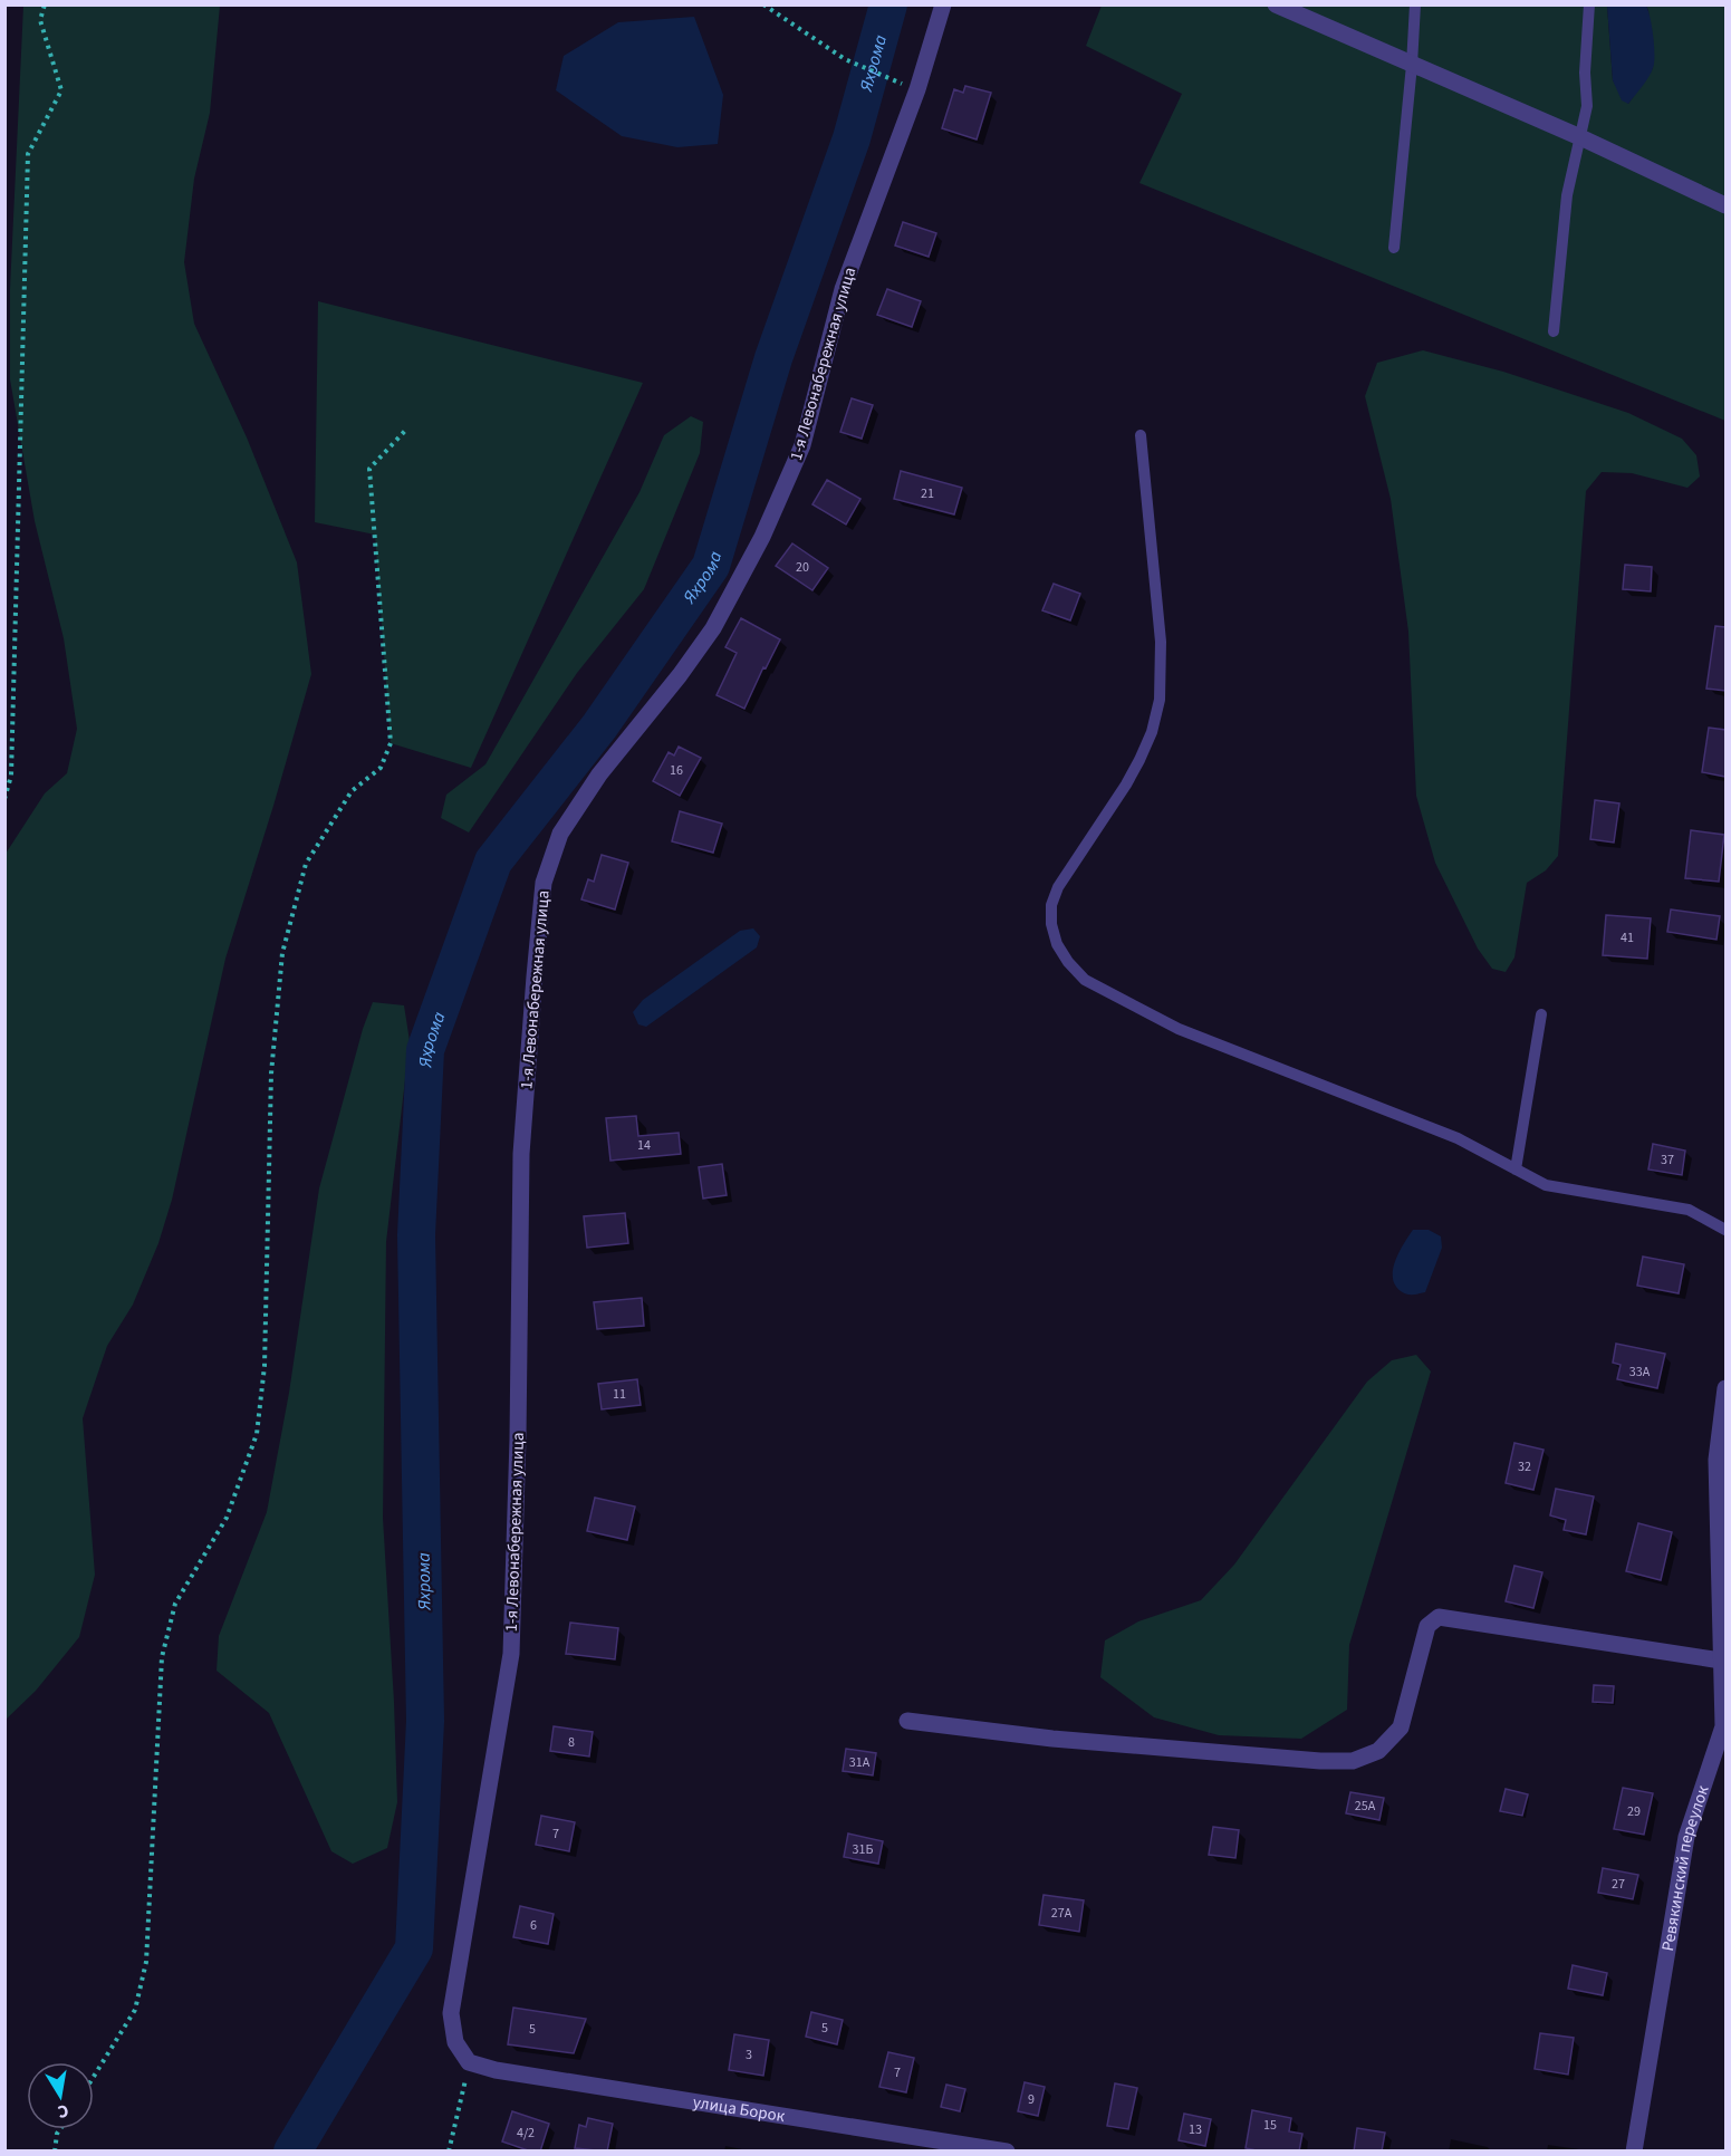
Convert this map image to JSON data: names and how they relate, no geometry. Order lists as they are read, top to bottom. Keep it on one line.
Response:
{"streets":{"street":["1-я Левонабережная улица","Ревякинский переулок","улица Борок"]},"crossings":[["1-я Левонабережная улица","улица Борок"]],"water":["Яхрома"],"house_numbers":["21","20","16","41","14","37","33А","11","32","8","31А","25А","29","7","31Б","27","27А","6","5","5","3","7","9","15","13","4/2"],"north":"bottom"}
